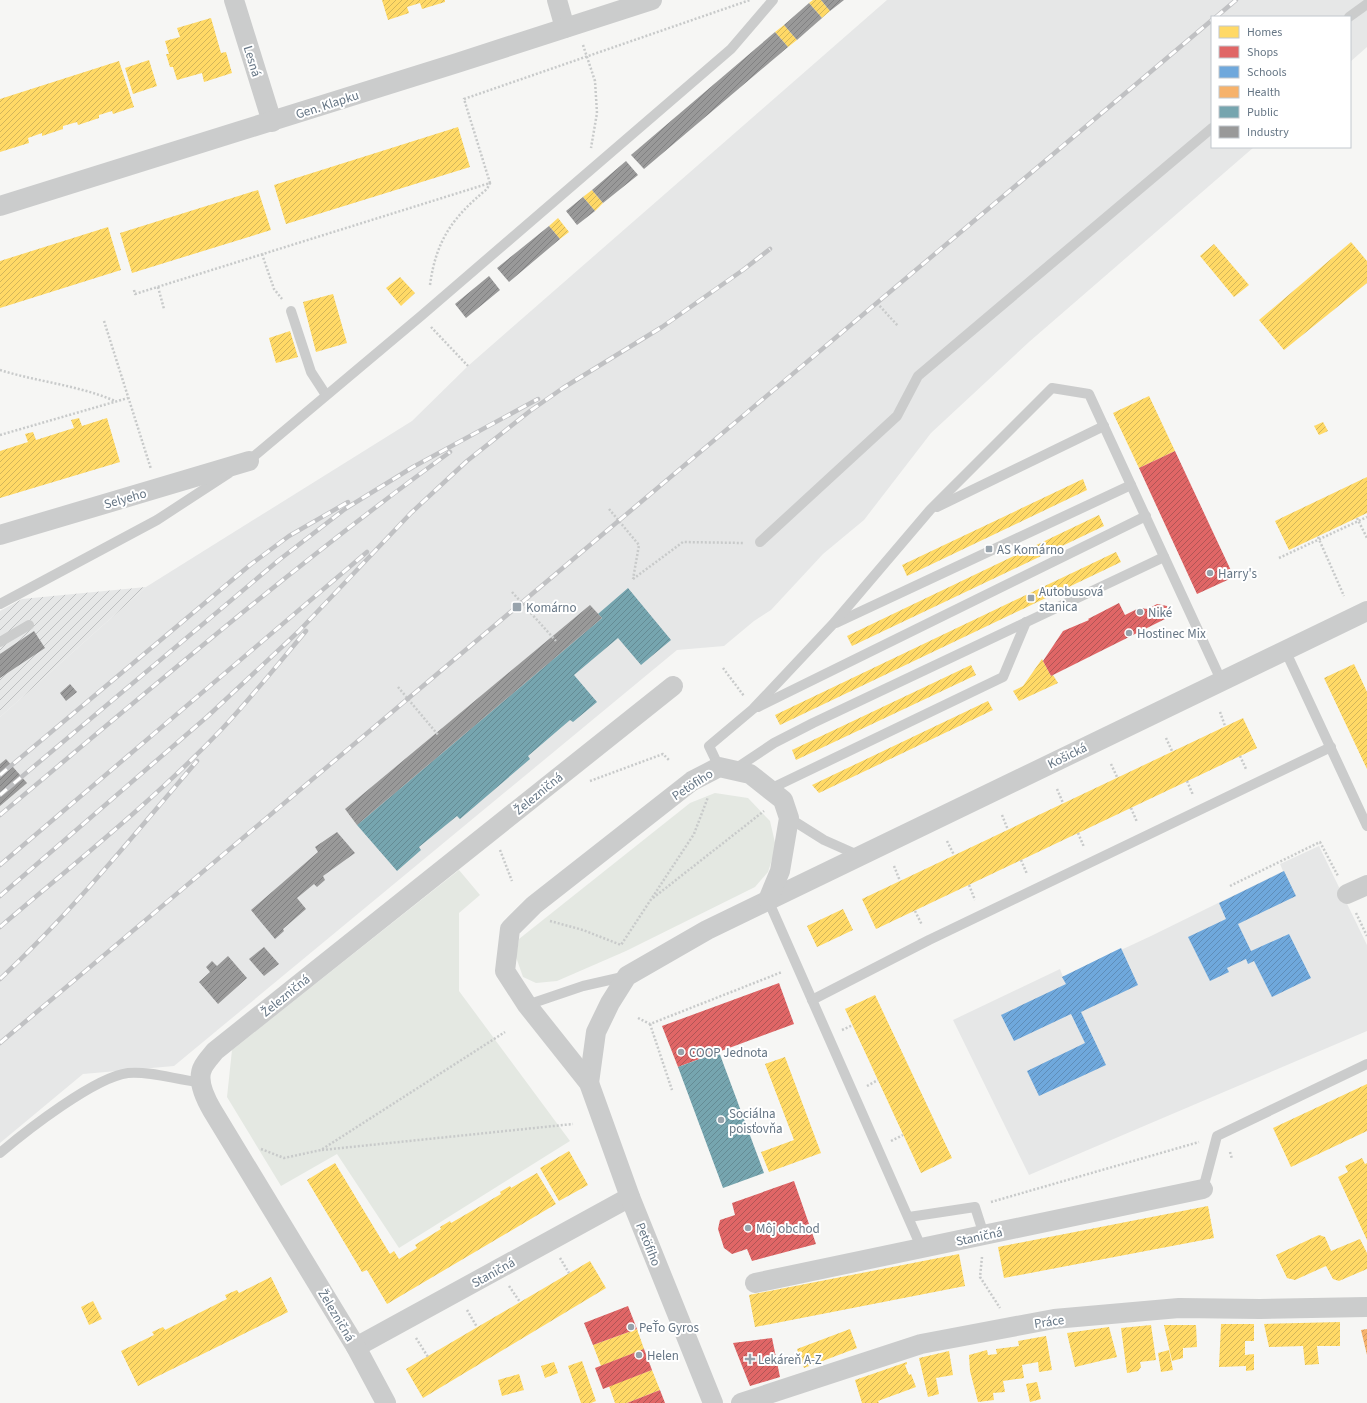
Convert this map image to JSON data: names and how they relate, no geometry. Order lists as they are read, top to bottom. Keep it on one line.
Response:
{"streets":{"street":["Lesná","Gen. Klapku","Selyeho","Košická","Petöfiho","Železničná","Staničná","Práce"]},"crossings":[["Lesná","Gen. Klapku"],["Košická","Petöfiho"],["Petöfiho","Staničná"],["Železničná","Staničná"]],"places":{"transit":["AS Komárno","Autobusová stanica","Komárno"],"other":["Harry's","Niké","Hostinec Mix","COOP Jednota","Sociálna poisťovňa","Môj obchod","PeŤo Gyros","Helen"],"health":["Lekáreň A-Z"]},"legend":["Homes","Shops","Schools","Health","Public","Industry"]}
